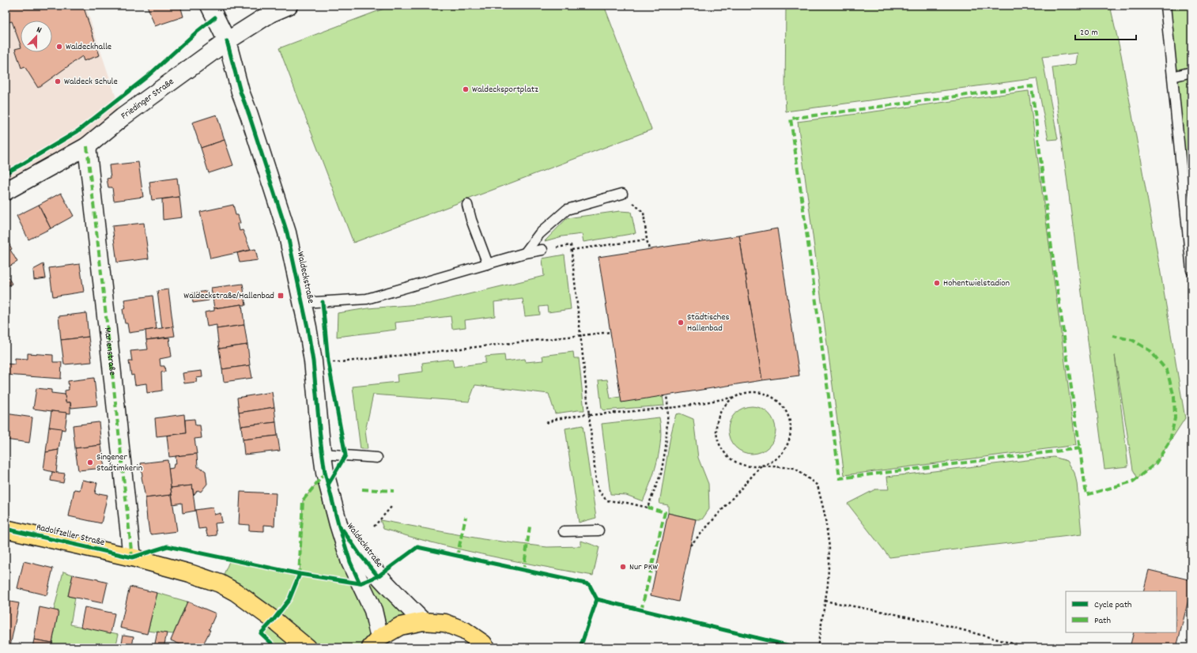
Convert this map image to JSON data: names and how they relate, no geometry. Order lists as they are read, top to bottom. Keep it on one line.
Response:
{"streets":{"main road":["Radolfzeller Straße"],"street":["Friedinger Straße","Waldeckstraße","Marienstraße"]},"crossings":[["Friedinger Straße","Waldeckstraße"],["Friedinger Straße","Marienstraße"],["Marienstraße","Radolfzeller Straße"]],"places":{"other":["Waldeckhalle","Waldeck Schule","Waldecksportplatz","Hohentwielstadion","Städtisches Hallenbad","Singener Stadtimkerin","Nur PKW"],"transit":["Waldeckstraße/Hallenbad"]},"legend":["Cycle path","Path"],"scale_bar":"20 m","north":"top"}
